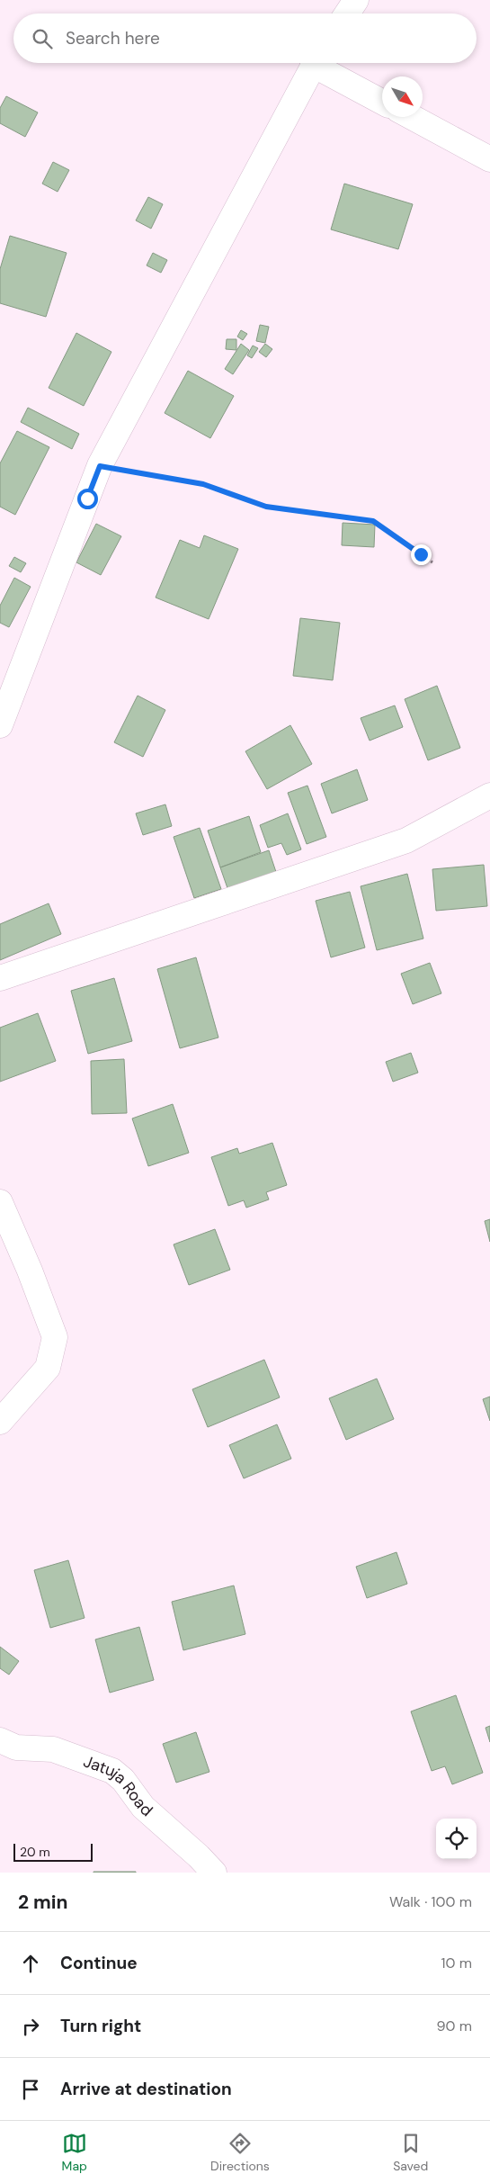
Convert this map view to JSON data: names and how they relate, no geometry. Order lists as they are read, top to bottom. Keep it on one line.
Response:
{"streets":{"street":["Jatuja Road"]},"scale_bar":"20 m","north":"bottom right","page":{"search":"Search here","scale":"20 m","heading":["2 min","Walk · 100 m"],"list":[["Continue","10 m"],["Turn right","90 m"],"Arrive at destination"],"nav":["Map","Directions","Saved"]}}
